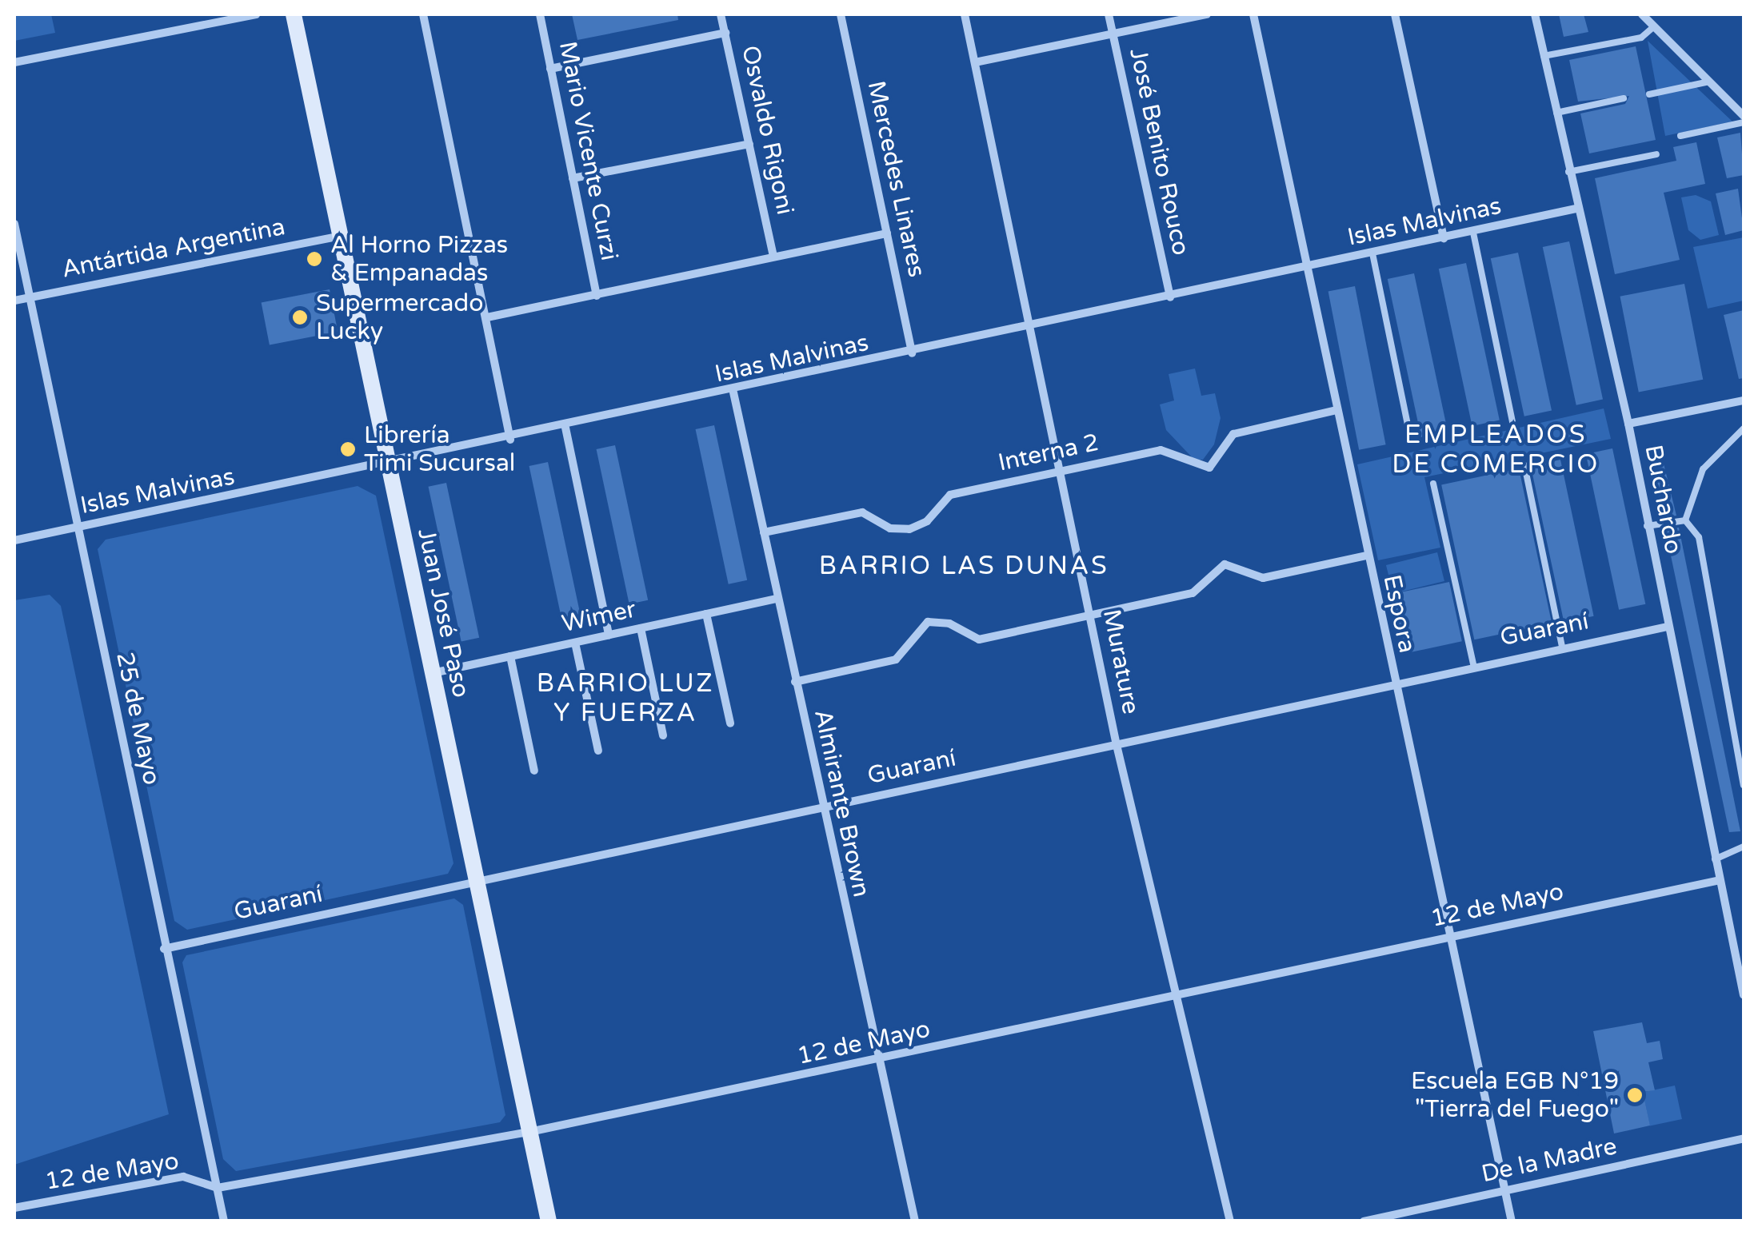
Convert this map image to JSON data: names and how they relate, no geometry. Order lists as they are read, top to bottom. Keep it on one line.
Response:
{"streets":{"main road":["Juan José Paso"],"street":["Osvaldo Rigoni","Mario Vicente Curzi","José Benito Rouco","Mercedes Linares","Islas Malvinas","Antártida Argentina","Interna 2","Buchardo","Espora","Wimer","Guaraní","Murature","25 de Mayo","Almirante Brown","12 de Mayo","De la Madre"]},"crossings":[["José Benito Rouco","Islas Malvinas"],["Mercedes Linares","Islas Malvinas"],["Islas Malvinas","Buchardo"],["Islas Malvinas","Juan José Paso"],["Islas Malvinas","Espora"],["Islas Malvinas","Murature"],["Islas Malvinas","25 de Mayo"],["Islas Malvinas","Almirante Brown"],["Antártida Argentina","Juan José Paso"],["Antártida Argentina","25 de Mayo"],["Interna 2","Espora"],["Interna 2","Murature"],["Interna 2","Almirante Brown"],["Buchardo","Guaraní"],["Buchardo","12 de Mayo"],["Juan José Paso","Wimer"],["Juan José Paso","Guaraní"],["Juan José Paso","12 de Mayo"],["Espora","Guaraní"],["Espora","12 de Mayo"],["Espora","De la Madre"],["Wimer","Almirante Brown"],["Guaraní","Murature"],["Guaraní","25 de Mayo"],["Guaraní","Almirante Brown"],["Murature","12 de Mayo"],["25 de Mayo","12 de Mayo"],["Almirante Brown","12 de Mayo"]],"districts":["EMPLEADOS DE COMERCIO","BARRIO LAS DUNAS","BARRIO LUZ Y FUERZA"],"places":["Al Horno Pizzas & Empanadas","Supermercado Lucky","Librería Timi Sucursal","Escuela EGB N°19 \"Tierra del Fuego\""]}
